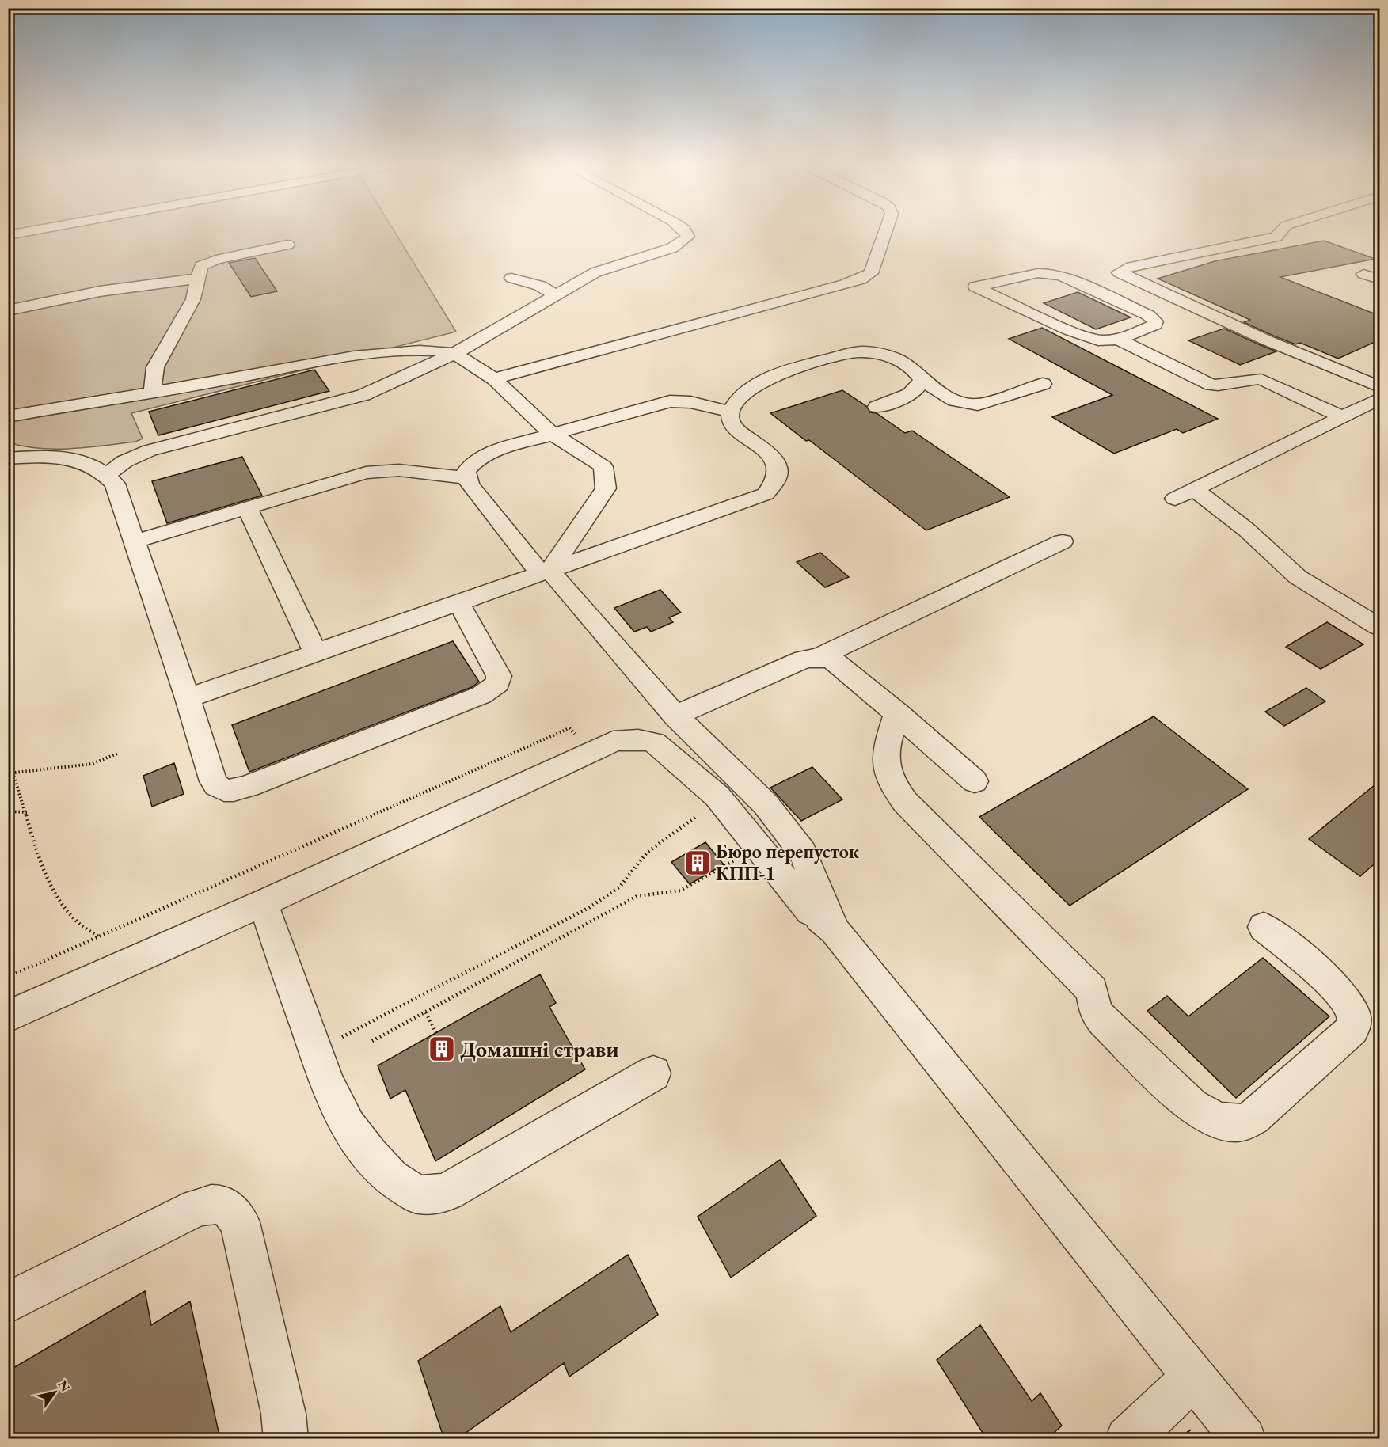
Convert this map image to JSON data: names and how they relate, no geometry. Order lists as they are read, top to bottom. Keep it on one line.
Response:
{"places":{"building":["Бюро перепусток КПП-1","Домашні страви"]},"north":"top right"}
